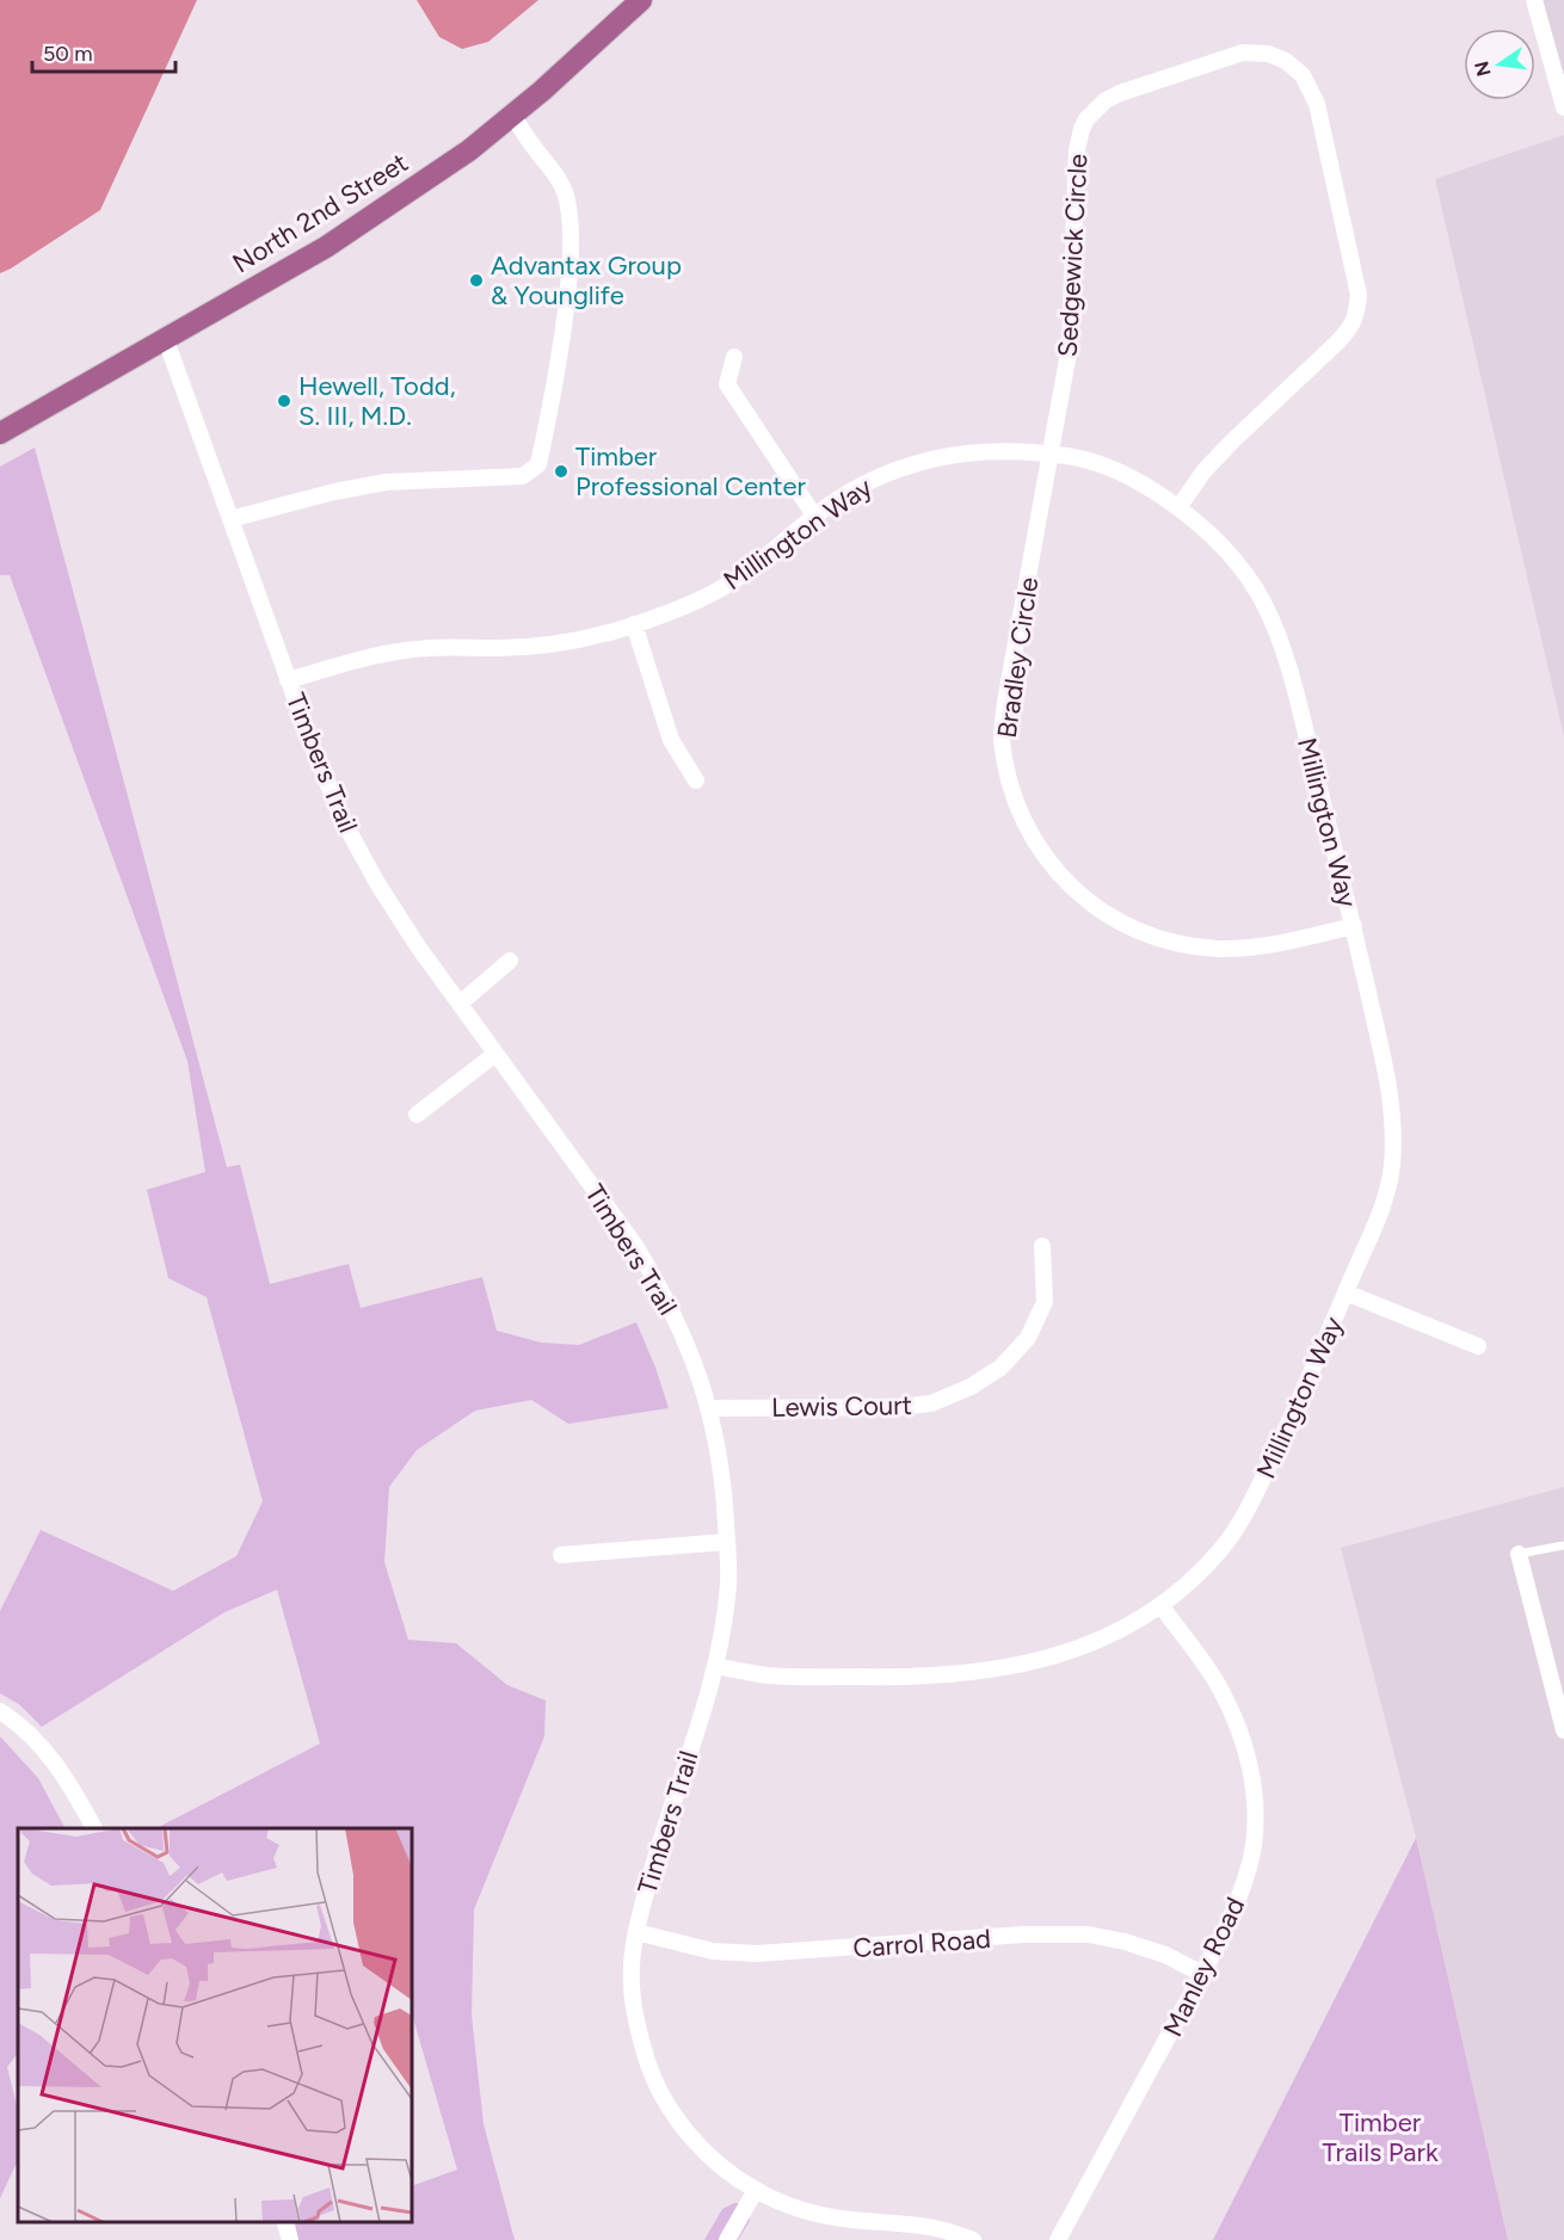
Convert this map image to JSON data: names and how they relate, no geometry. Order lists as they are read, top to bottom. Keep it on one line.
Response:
{"streets":{"main road":["North 2nd Street"],"street":["Sedgewick Circle","Millington Way","Bradley Circle","Timbers Trail","Lewis Court","Carrol Road","Manley Road"]},"crossings":[["North 2nd Street","Timbers Trail"],["Sedgewick Circle","Millington Way"],["Sedgewick Circle","Bradley Circle"],["Millington Way","Bradley Circle"],["Millington Way","Timbers Trail"],["Millington Way","Manley Road"],["Timbers Trail","Lewis Court"],["Timbers Trail","Carrol Road"],["Carrol Road","Manley Road"]],"parks":["Timber Trails Park"],"places":["Advantax Group & Younglife","Hewell, Todd, S. III, M.D.","Timber Professional Center"],"scale_bar":"50 m","north":"left"}
